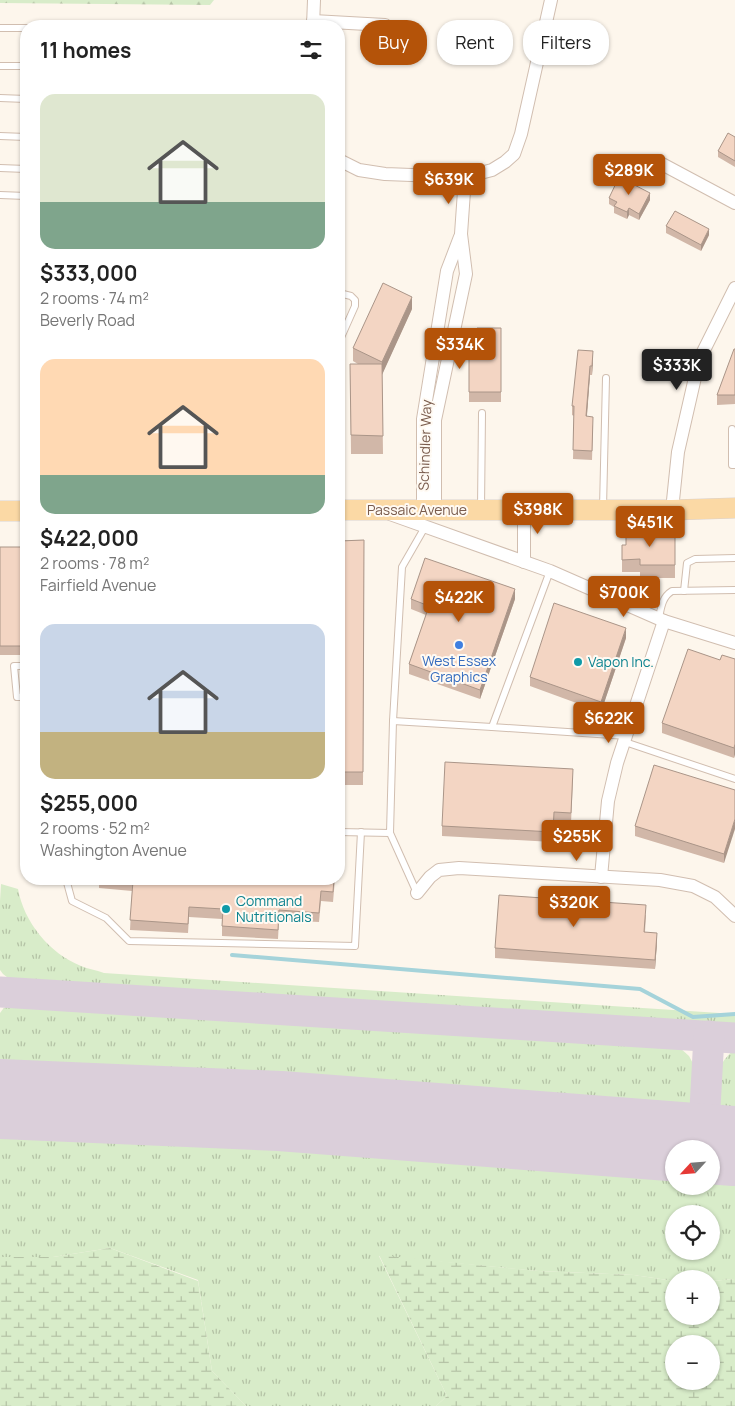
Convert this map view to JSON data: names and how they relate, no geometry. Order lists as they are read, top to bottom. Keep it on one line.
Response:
{"streets":{"main road":["Passaic Avenue"],"street":["Schindler Way"]},"crossings":[["Schindler Way","Passaic Avenue"]],"places":["West Essex Graphics","Vapon Inc.","Command Nutritionals"],"north":"bottom left","page":{"chip":["Buy","Rent","Filters"],"heading":"11 homes","list":[{"name":"$333,000","note":"2 rooms · 74 m² · Beverly Road"},{"name":"$422,000","note":"2 rooms · 78 m² · Fairfield Avenue"},{"name":"$255,000","note":"2 rooms · 52 m² · Washington Avenue"}],"price":["$289K","$639K","$334K","$333K","$398K","$451K","$700K","$422K","$622K","$255K","$320K"],"map_buttons":["+","−"]}}
